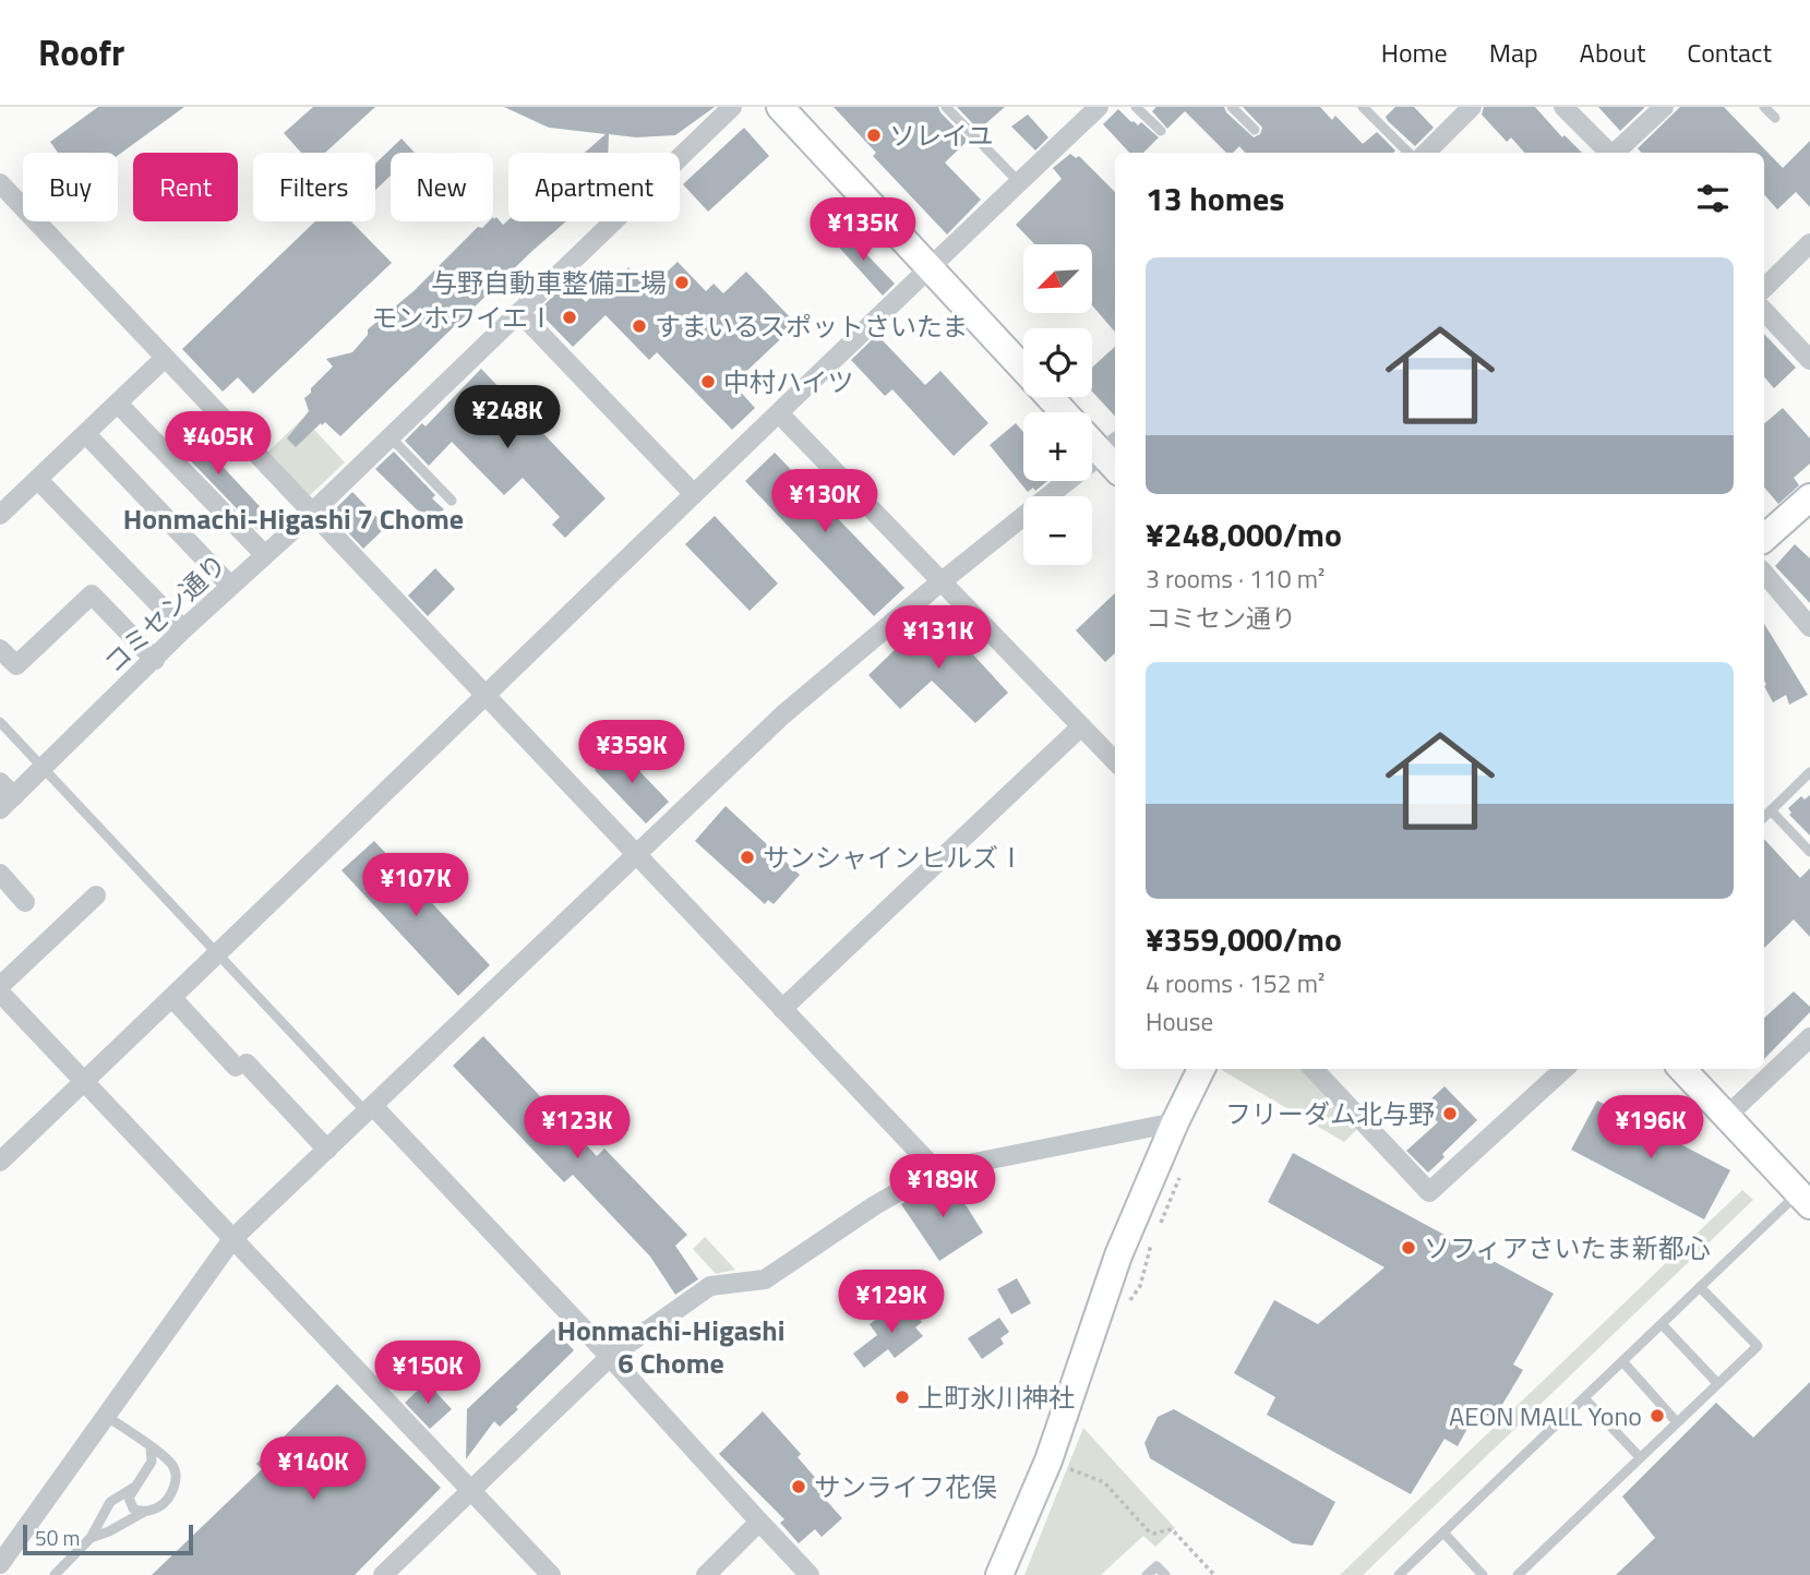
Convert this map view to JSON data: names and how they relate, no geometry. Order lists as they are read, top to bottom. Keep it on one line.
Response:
{"streets":{"street":["コミセン通り"]},"districts":["Honmachi-Higashi 7 Chome","Honmachi-Higashi 6 Chome"],"places":["ソレイユ","与野自動車整備工場","モンホワイエⅠ","すまいるスポットさいたま","中村ハイツ","サンシャインヒルズⅠ","フリーダム北与野","ソフィアさいたま新都心","上町氷川神社","AEON MALL Yono","サンライフ花俣"],"scale_bar":"50 m","north":"bottom left","page":{"header":"Roofr","nav":["Home","Map","About","Contact"],"chip":["Buy","Rent","Filters","New","Apartment"],"heading":"13 homes","price":["¥135K","¥248K","¥405K","¥130K","¥131K","¥359K","¥107K","¥123K","¥196K","¥189K","¥129K","¥150K","¥140K"],"map_buttons":["+","−"],"list":[{"name":"¥248,000/mo","note":"3 rooms · 110 m² · コミセン通り"},{"name":"¥359,000/mo","note":"4 rooms · 152 m² · House"}],"scale":"50 m"}}
